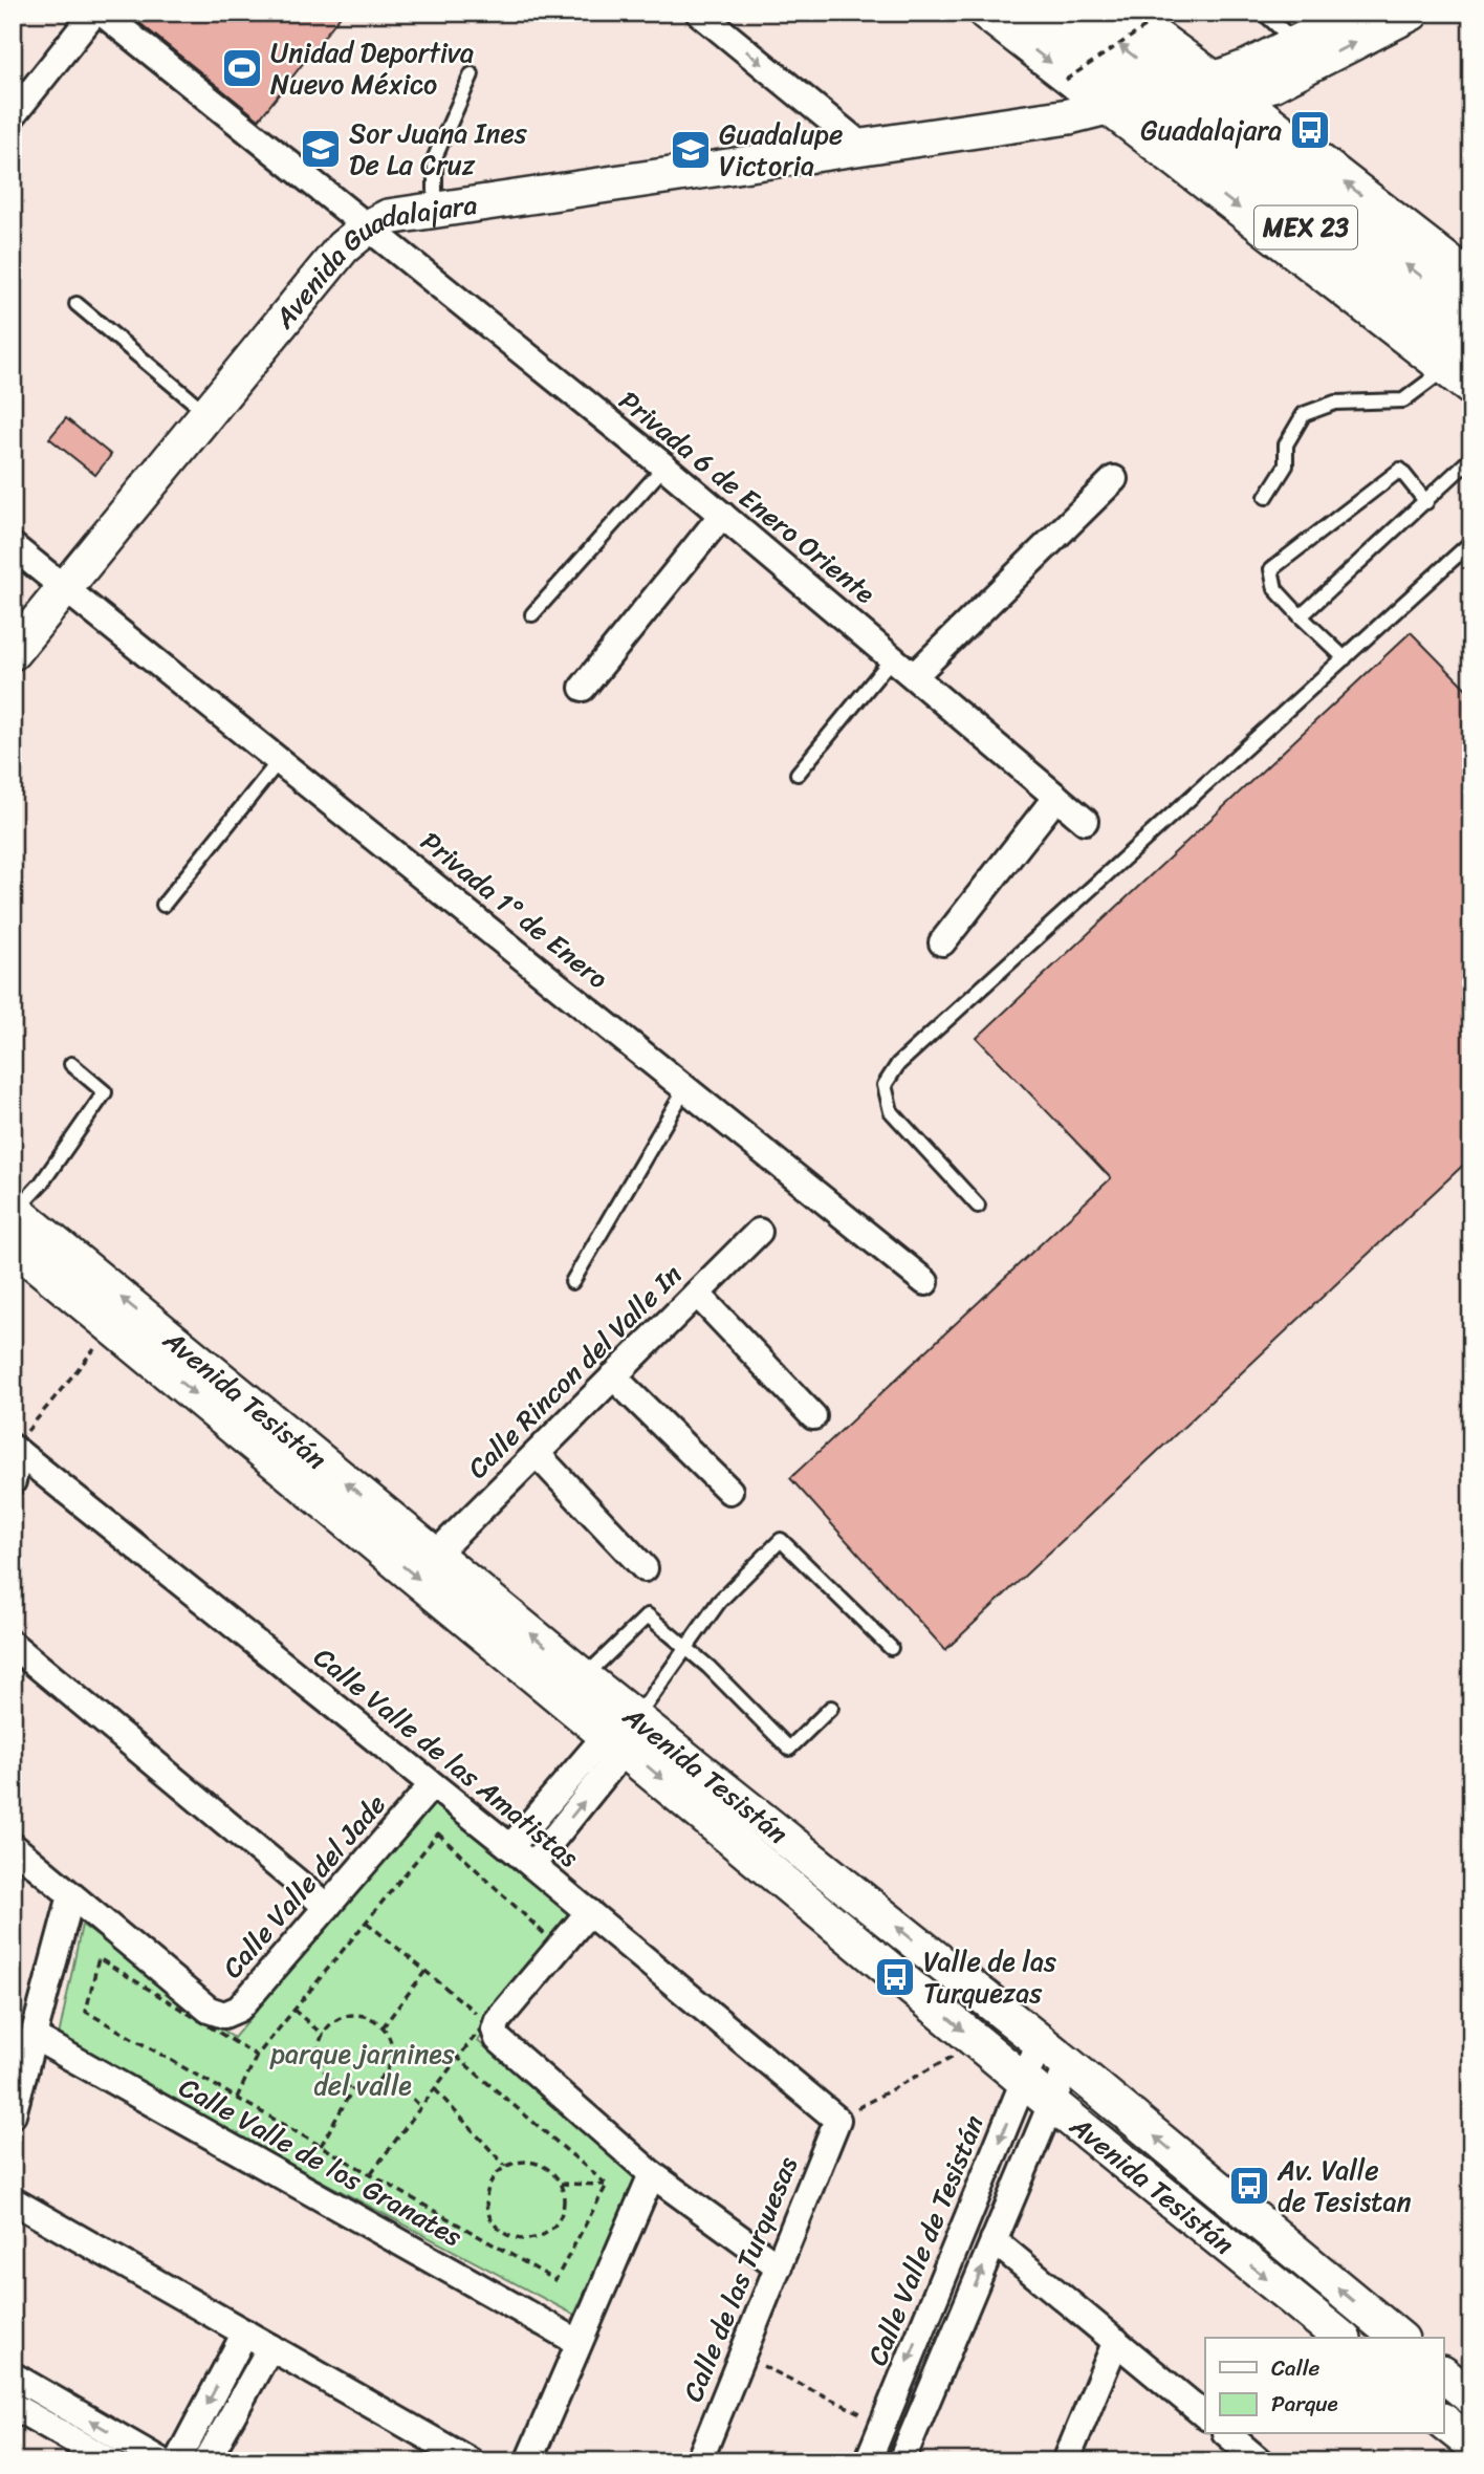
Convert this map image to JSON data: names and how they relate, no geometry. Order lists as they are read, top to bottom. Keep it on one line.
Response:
{"streets":{"main road":["MEX 23"],"street":["Avenida Guadalajara","Privada 6 de Enero Oriente","Privada 1° de Enero","Calle Rincon del Valle In","Avenida Tesistán","Calle Valle de las Amatistas","Calle Valle del Jade","Calle Valle de los Granates","Calle Valle de Tesistán","Calle de las Turquesas"]},"crossings":[["MEX 23","Avenida Guadalajara"],["Avenida Guadalajara","Privada 6 de Enero Oriente"],["Avenida Guadalajara","Privada 1° de Enero"],["Calle Rincon del Valle In","Avenida Tesistán"],["Avenida Tesistán","Calle Valle de Tesistán"],["Calle Valle de las Amatistas","Calle Valle del Jade"],["Calle Valle de las Amatistas","Calle de las Turquesas"]],"parks":["parque jarnines del valle"],"places":{"sports":["Unidad Deportiva Nuevo México"],"bus stop":["Guadalajara","Valle de las Turquezas","Av. Valle de Tesistan"],"school or university":["Sor Juana Ines De La Cruz","Guadalupe Victoria"]},"legend":["Calle","Parque"]}
